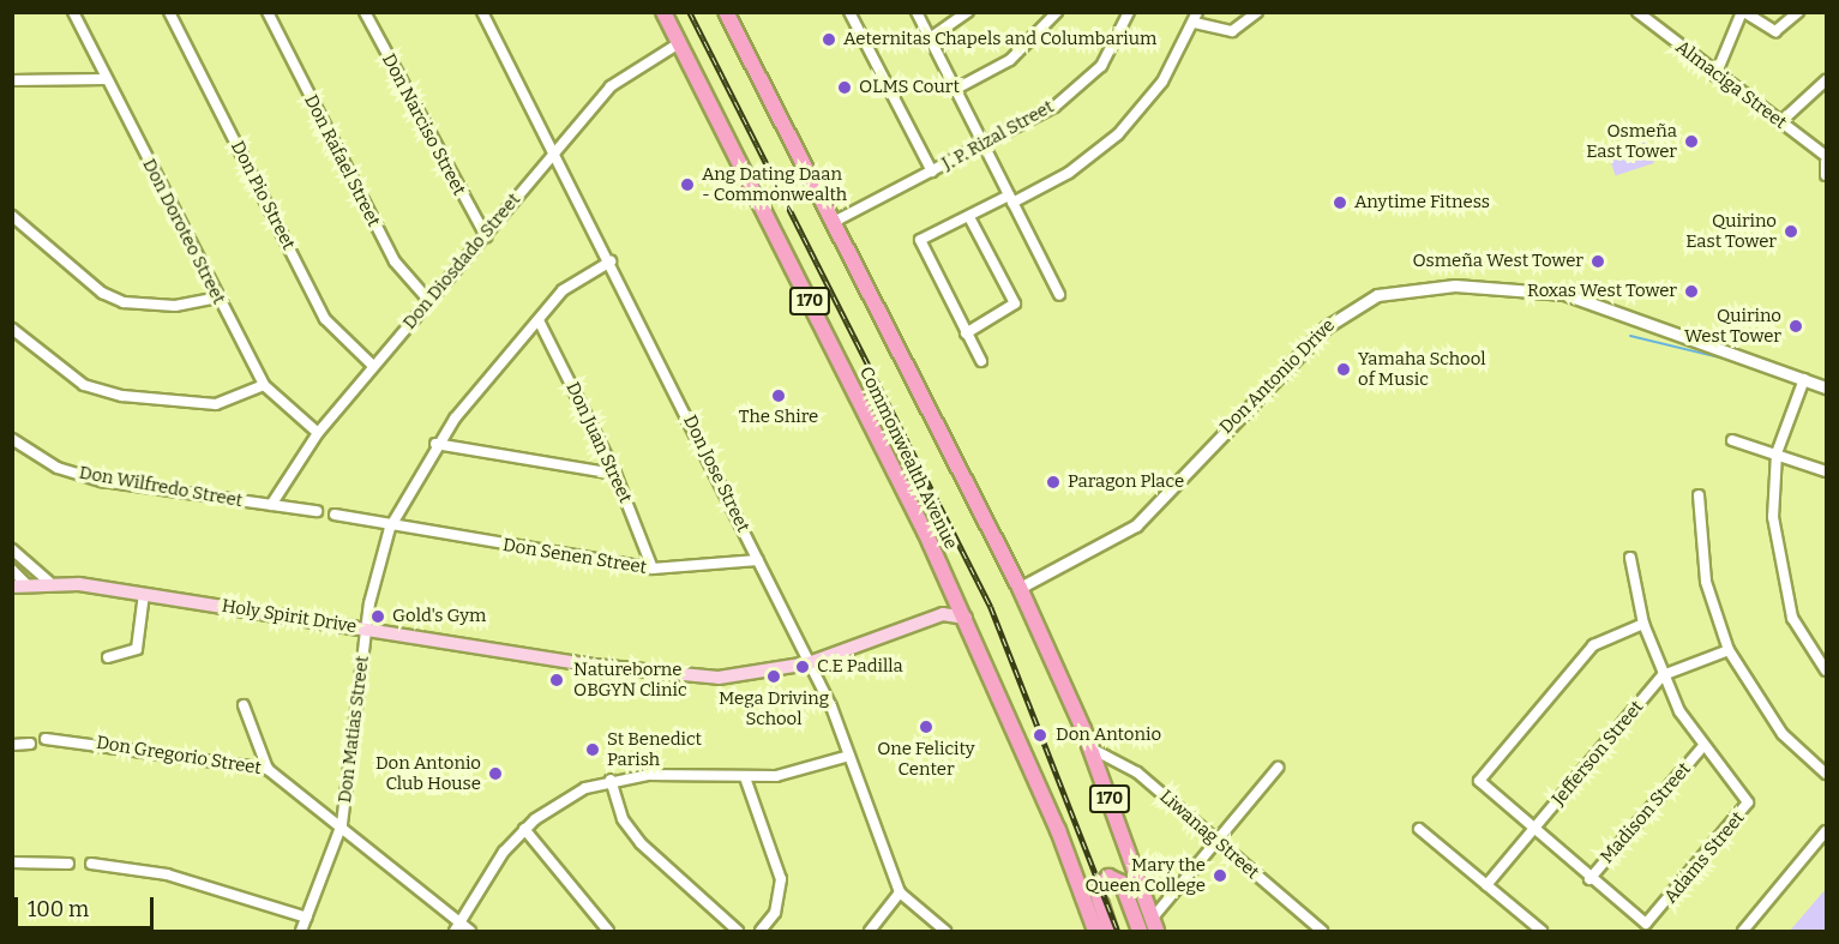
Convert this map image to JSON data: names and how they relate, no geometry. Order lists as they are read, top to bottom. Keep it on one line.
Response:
{"streets":{"main road":["170","Commonwealth Avenue","Holy Spirit Drive"],"street":["Almaciga Street","Don Narciso Street","J. P. Rizal Street","Don Rafael Street","Don Pio Street","Don Doroteo Street","Don Diosdado Street","Don Antonio Drive","Don Juan Street","Don Jose Street","Don Wilfredo Street","Don Senen Street","Don Matias Street","Jefferson Street","Don Gregorio Street","Madison Street","Liwanag Street","Adams Street"]},"crossings":[["Don Narciso Street","Don Diosdado Street"],["J. P. Rizal Street","170"],["Don Rafael Street","Don Diosdado Street"],["Don Pio Street","Don Diosdado Street"],["Don Doroteo Street","Don Diosdado Street"],["Don Diosdado Street","Commonwealth Avenue"],["Don Diosdado Street","Don Jose Street"],["Don Diosdado Street","Don Wilfredo Street"],["170","Don Antonio Drive"],["170","Liwanag Street"],["Don Juan Street","Don Senen Street"],["Don Juan Street","Don Matias Street"],["Commonwealth Avenue","Holy Spirit Drive"],["Don Jose Street","Don Senen Street"],["Don Jose Street","Holy Spirit Drive"],["Don Jose Street","Don Matias Street"],["Don Senen Street","Don Matias Street"],["Holy Spirit Drive","Don Matias Street"],["Don Matias Street","Don Gregorio Street"],["Jefferson Street","Adams Street"],["Madison Street","Adams Street"]],"places":["Aeternitas Chapels and Columbarium","OLMS Court","Osmeña East Tower","Ang Dating Daan - Commonwealth","Anytime Fitness","Quirino East Tower","Osmeña West Tower","Roxas West Tower","Quirino West Tower","Yamaha School of Music","The Shire","Paragon Place","Gold's Gym","C.E Padilla","Mega Driving School","Natureborne OBGYN Clinic","One Felicity Center","Don Antonio","St Benedict Parish","Don Antonio Club House","Mary the Queen College"],"scale_bar":"100 m"}
